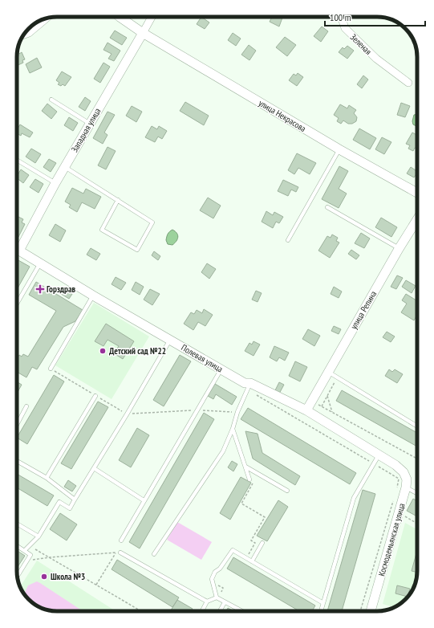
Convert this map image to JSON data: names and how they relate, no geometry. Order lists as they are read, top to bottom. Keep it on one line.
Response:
{"streets":{"street":["Зеленая","улица Некрасова","Западная улица","улица Репина","Полевая улица","Космодемьянская улица"]},"crossings":[["улица Некрасова","Западная улица"],["улица Репина","Полевая улица"],["Полевая улица","Космодемьянская улица"]],"places":{"health":["Горздрав"],"other":["Детский сад №22","Школа №3"]},"scale_bar":"100 m"}
